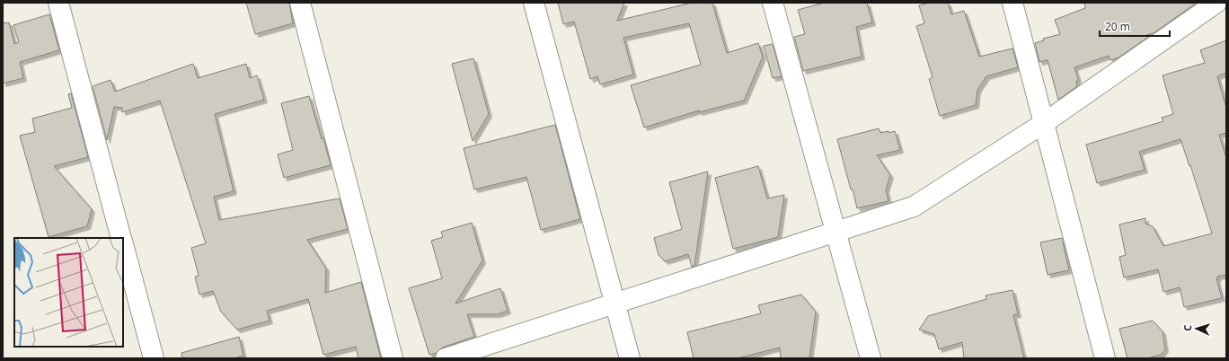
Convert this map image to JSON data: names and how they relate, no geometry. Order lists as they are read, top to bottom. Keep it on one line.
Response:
{"scale_bar":"20 m","north":"left"}
